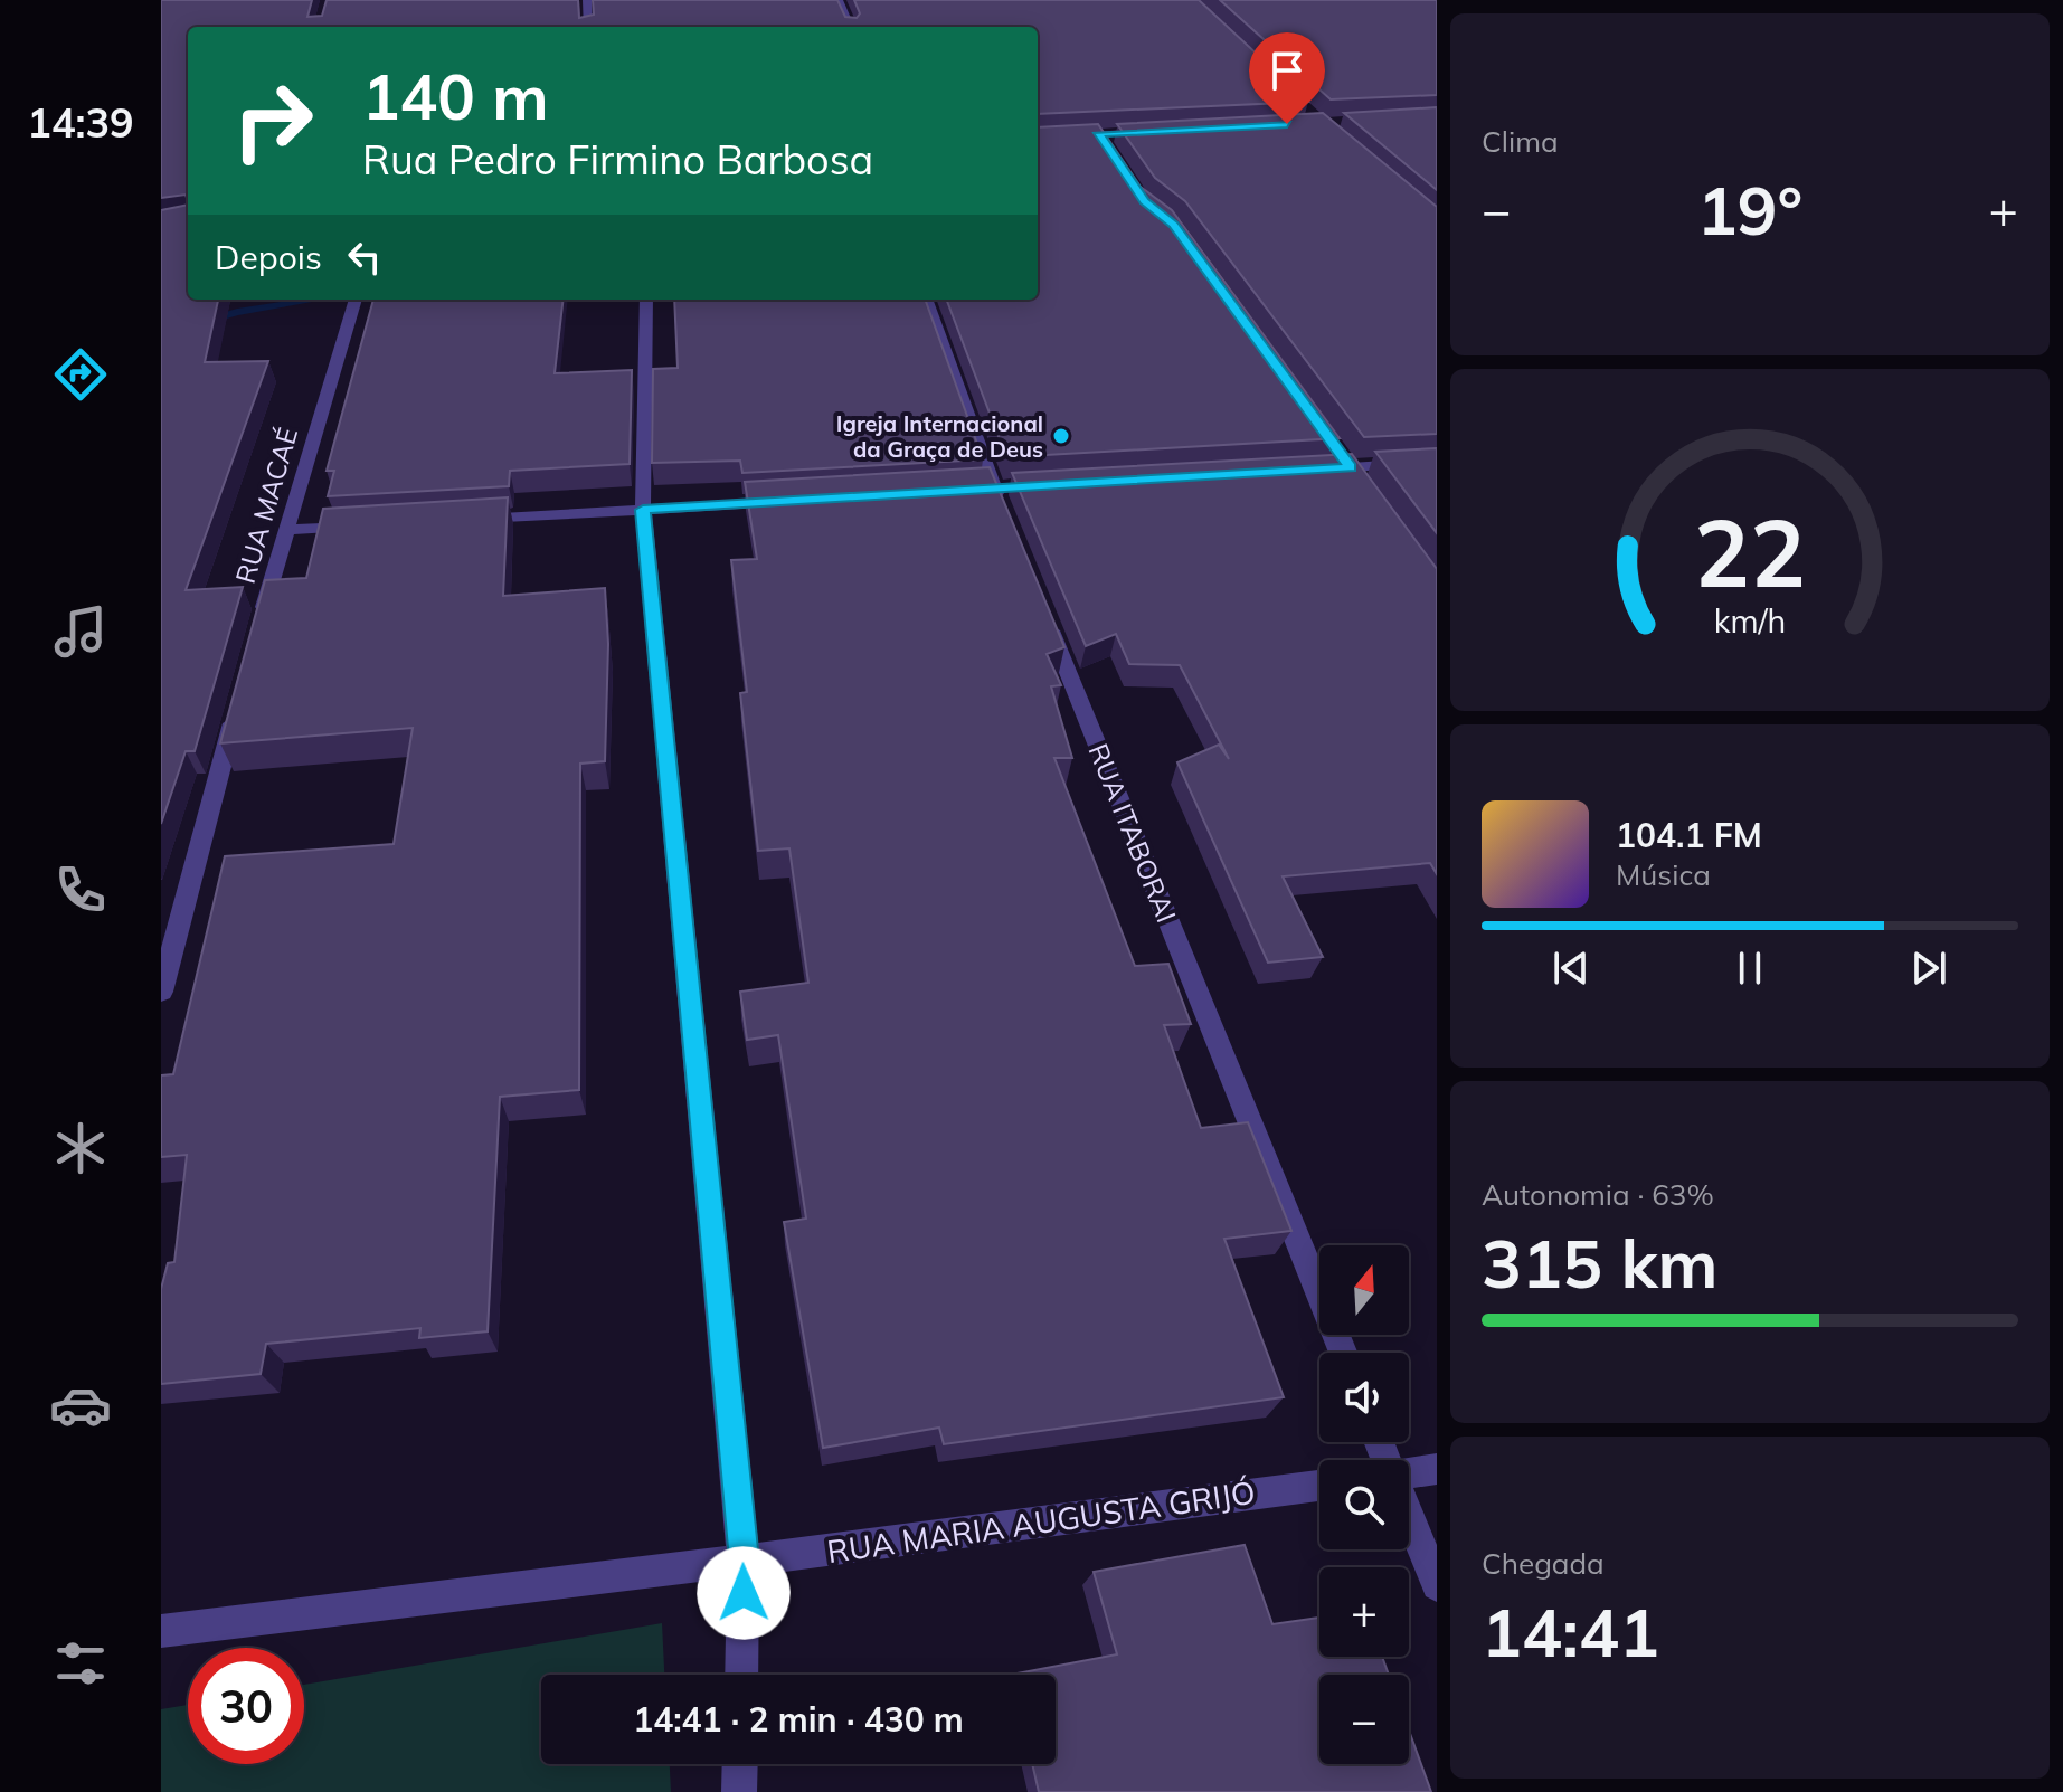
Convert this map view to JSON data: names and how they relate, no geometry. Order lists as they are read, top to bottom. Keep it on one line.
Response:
{"streets":{"street":["RUA MACAÉ","RUA ITABORAI","RUA MARIA AUGUSTA GRIJÓ"]},"places":["Igreja Internacional da Graça de Deus"],"north":"top","page":{"tabs":"14:39","tile":["Clima",["Autonomia · 63%","315 km"],["Chegada","14:41"]],"turn":["140 m","Rua Pedro Firmino Barbosa"],"heat":["−","19°","+"],"then":"Depois","song":["104.1 FM","Música"],"map_buttons":["+","−"],"limit":"30","trip":"14:41 · 2 min · 430 m","gauge":["22","km/h"]}}
